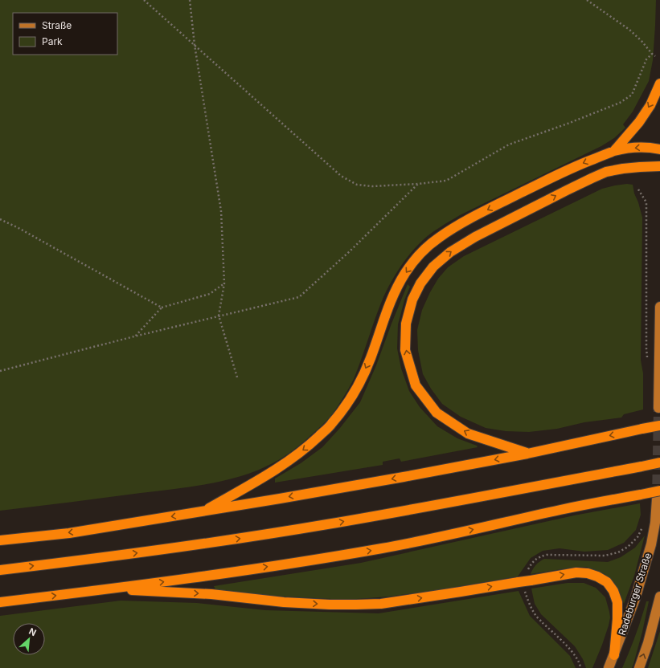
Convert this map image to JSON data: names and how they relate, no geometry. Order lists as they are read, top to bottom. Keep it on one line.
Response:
{"streets":{"main road":["Radeburger Straße"]},"legend":["Straße","Park"],"north":"top right"}
